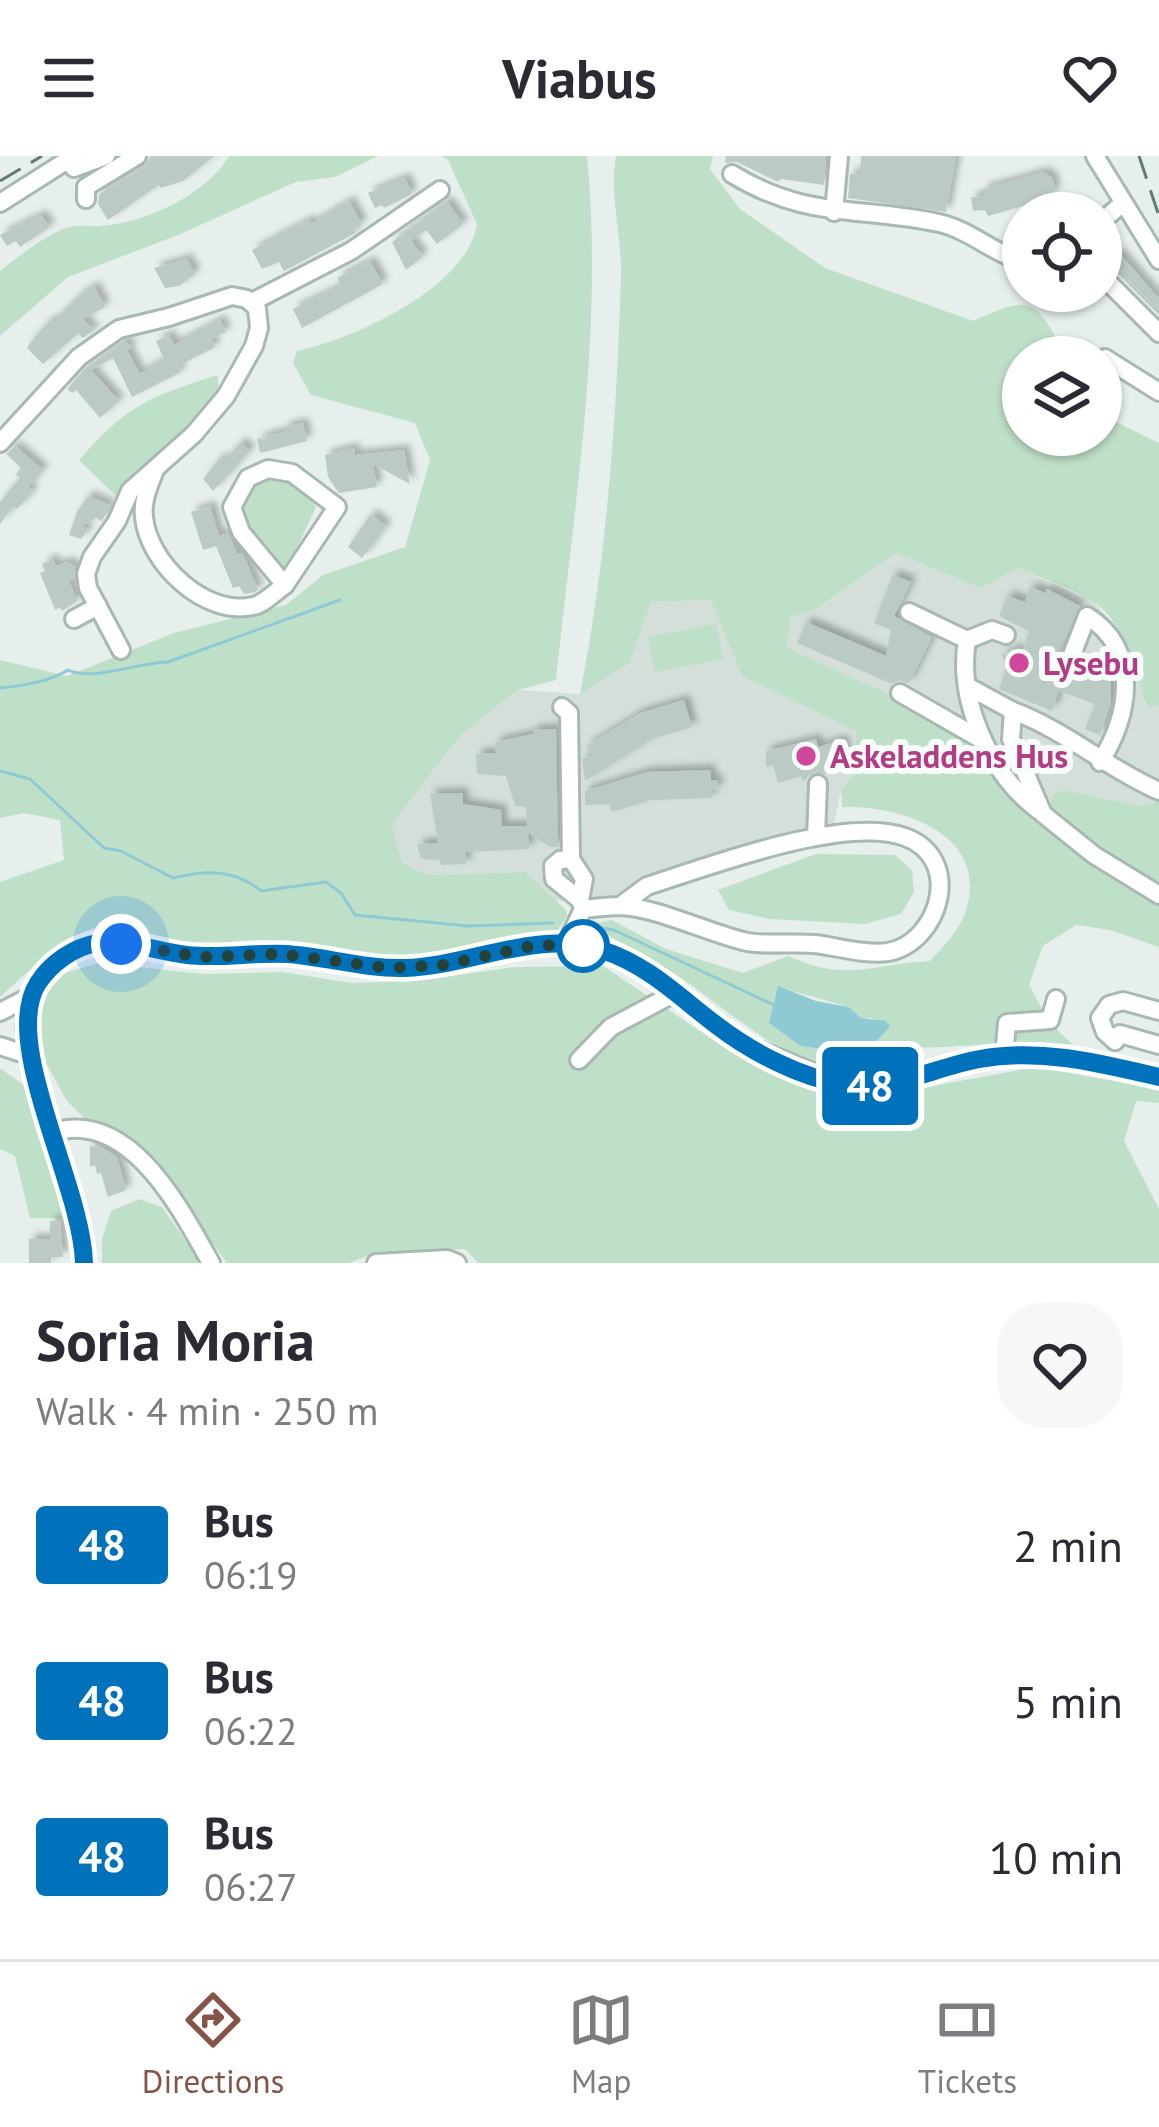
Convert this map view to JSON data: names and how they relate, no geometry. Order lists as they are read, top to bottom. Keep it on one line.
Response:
{"places":["Lysebu","Askeladdens Hus"],"lines":["bus line 48"],"page":{"header":"Viabus","on_map":"48","heading":["Soria Moria","Walk · 4 min · 250 m"],"list":[{"mark":"48","name":"Bus","note":"06:19","value":"2 min"},{"mark":"48","name":"Bus","note":"06:22","value":"5 min"},{"mark":"48","name":"Bus","note":"06:27","value":"10 min"}],"tabs":["Directions","Map","Tickets"]}}
